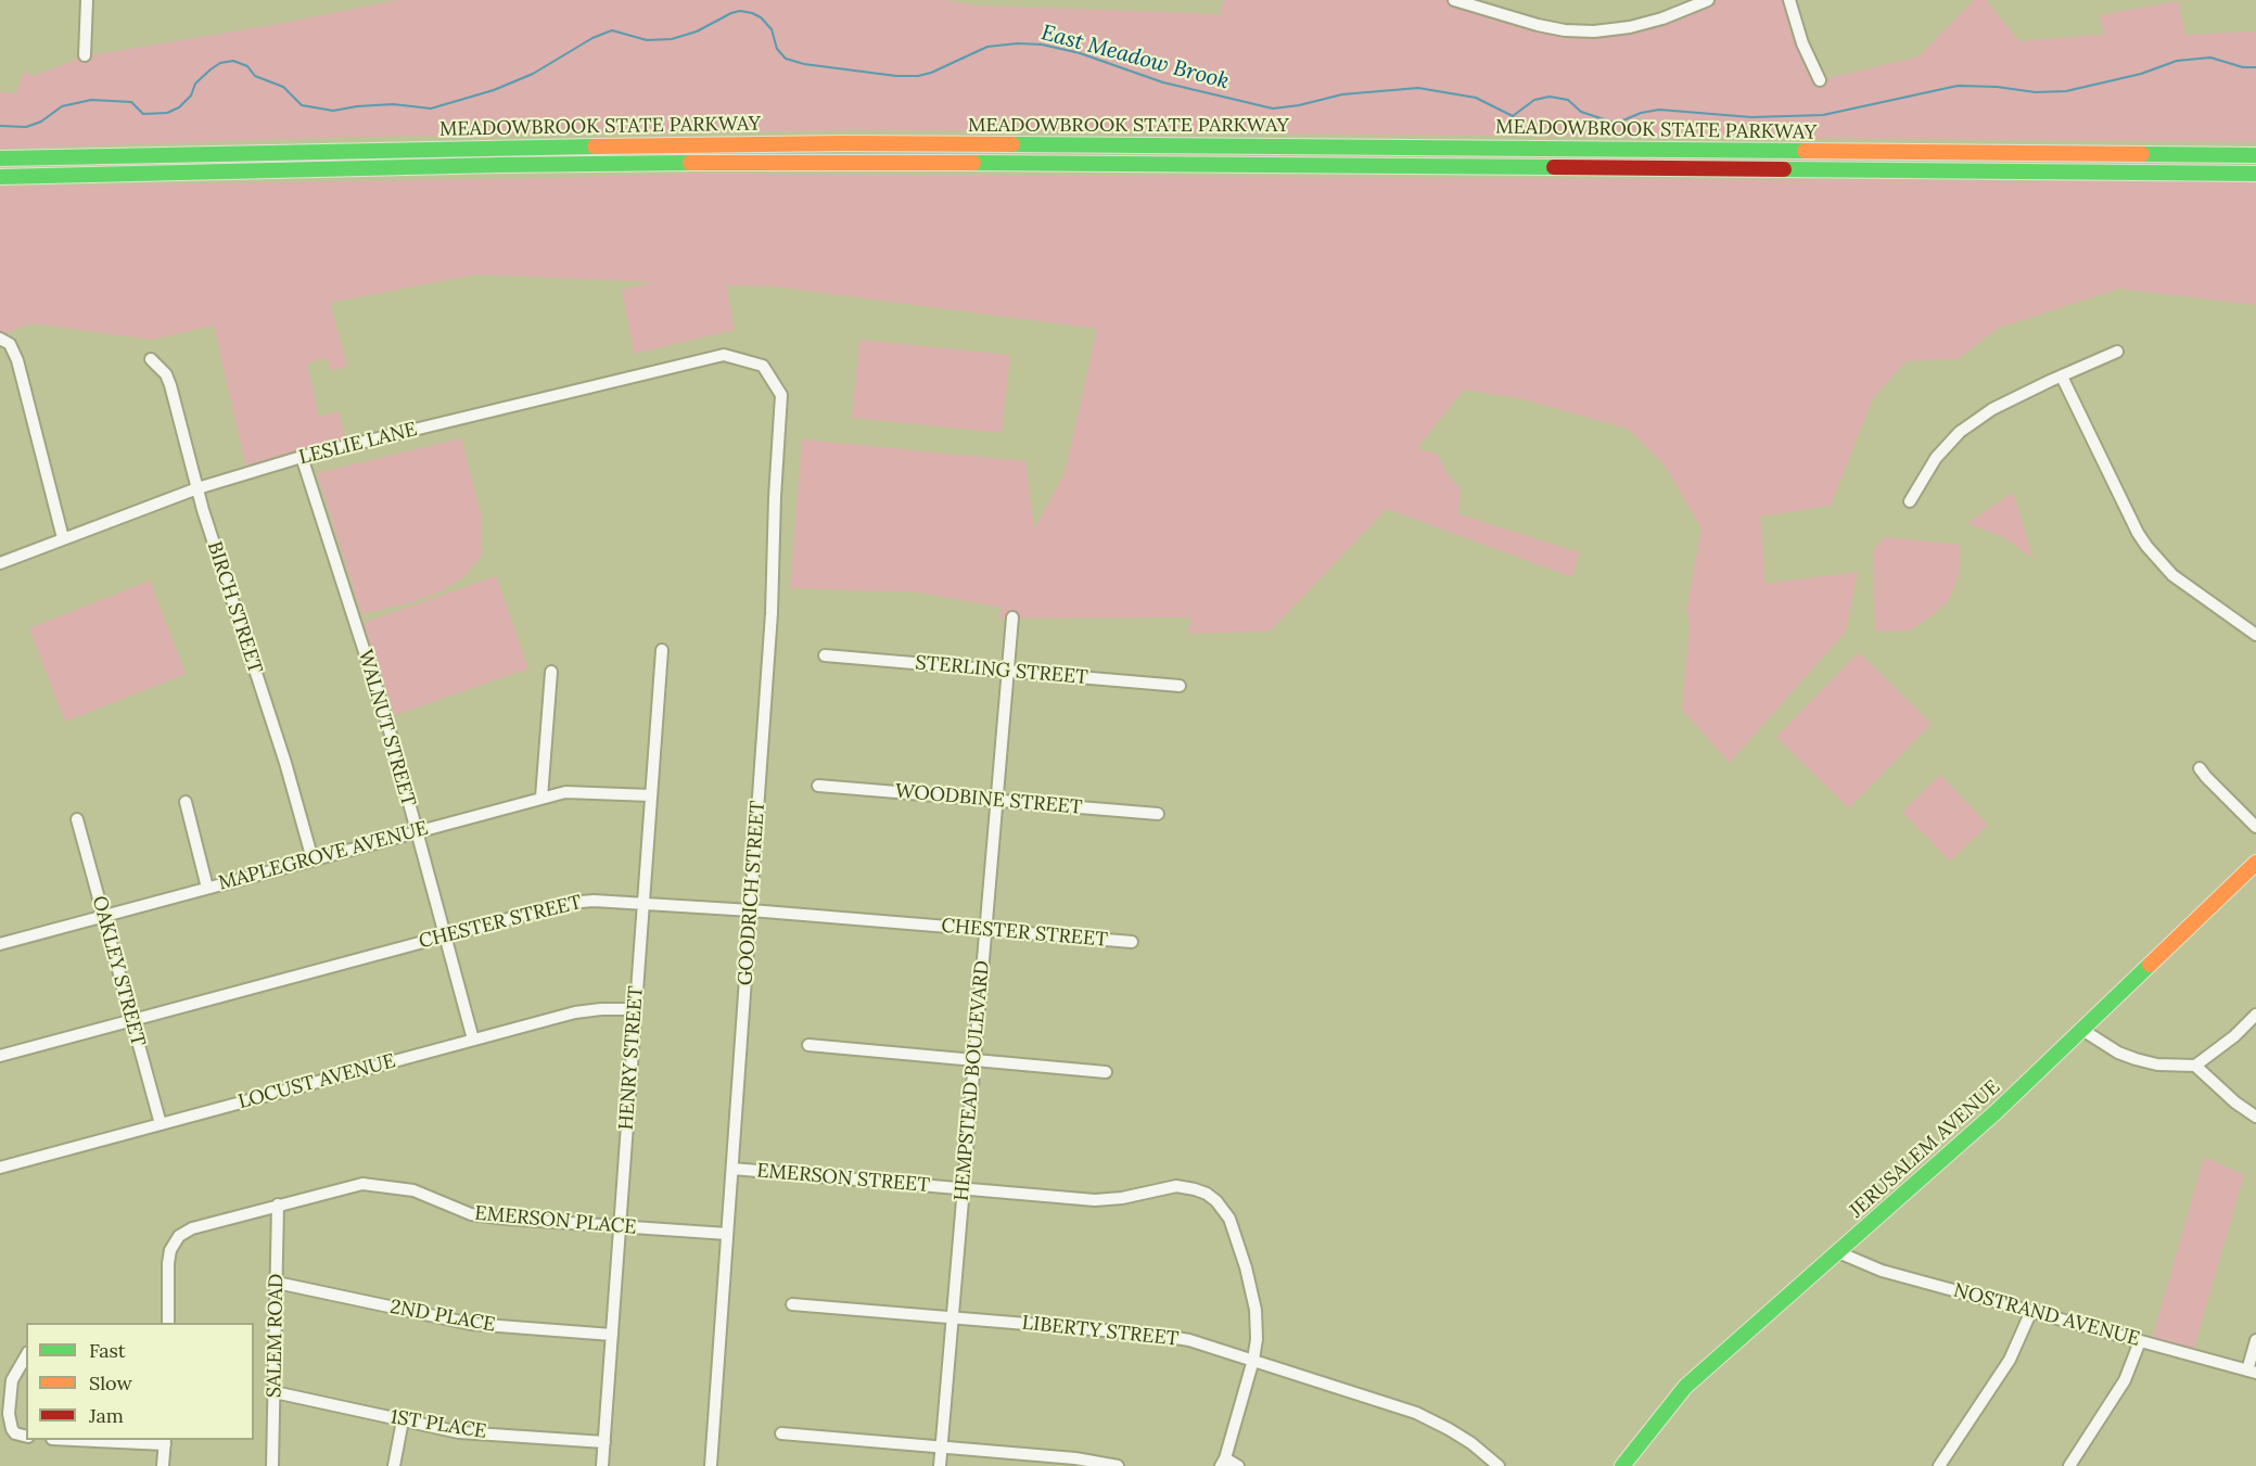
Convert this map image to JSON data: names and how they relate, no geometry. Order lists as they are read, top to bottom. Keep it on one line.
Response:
{"streets":{"main road":["MEADOWBROOK STATE PARKWAY","JERUSALEM AVENUE"],"street":["LESLIE LANE","BIRCH STREET","STERLING STREET","WALNUT STREET","WOODBINE STREET","MAPLEGROVE AVENUE","GOODRICH STREET","CHESTER STREET","OAKLEY STREET","HENRY STREET","HEMPSTEAD BOULEVARD","LOCUST AVENUE","EMERSON STREET","EMERSON PLACE","NOSTRAND AVENUE","2ND PLACE","LIBERTY STREET","SALEM ROAD","1ST PLACE"]},"crossings":[["LESLIE LANE","BIRCH STREET"],["LESLIE LANE","WALNUT STREET"],["LESLIE LANE","GOODRICH STREET"],["BIRCH STREET","MAPLEGROVE AVENUE"],["STERLING STREET","HEMPSTEAD BOULEVARD"],["WALNUT STREET","MAPLEGROVE AVENUE"],["WALNUT STREET","CHESTER STREET"],["WALNUT STREET","LOCUST AVENUE"],["WOODBINE STREET","HEMPSTEAD BOULEVARD"],["MAPLEGROVE AVENUE","OAKLEY STREET"],["MAPLEGROVE AVENUE","HENRY STREET"],["GOODRICH STREET","CHESTER STREET"],["GOODRICH STREET","EMERSON STREET"],["GOODRICH STREET","EMERSON PLACE"],["CHESTER STREET","OAKLEY STREET"],["CHESTER STREET","HENRY STREET"],["CHESTER STREET","HEMPSTEAD BOULEVARD"],["OAKLEY STREET","LOCUST AVENUE"],["HENRY STREET","LOCUST AVENUE"],["HENRY STREET","EMERSON PLACE"],["HENRY STREET","2ND PLACE"],["HENRY STREET","1ST PLACE"],["HEMPSTEAD BOULEVARD","EMERSON STREET"],["HEMPSTEAD BOULEVARD","LIBERTY STREET"],["JERUSALEM AVENUE","NOSTRAND AVENUE"],["EMERSON STREET","LIBERTY STREET"],["EMERSON PLACE","SALEM ROAD"],["2ND PLACE","SALEM ROAD"],["SALEM ROAD","1ST PLACE"]],"water":["East Meadow Brook"],"legend":["Fast","Slow","Jam"]}
